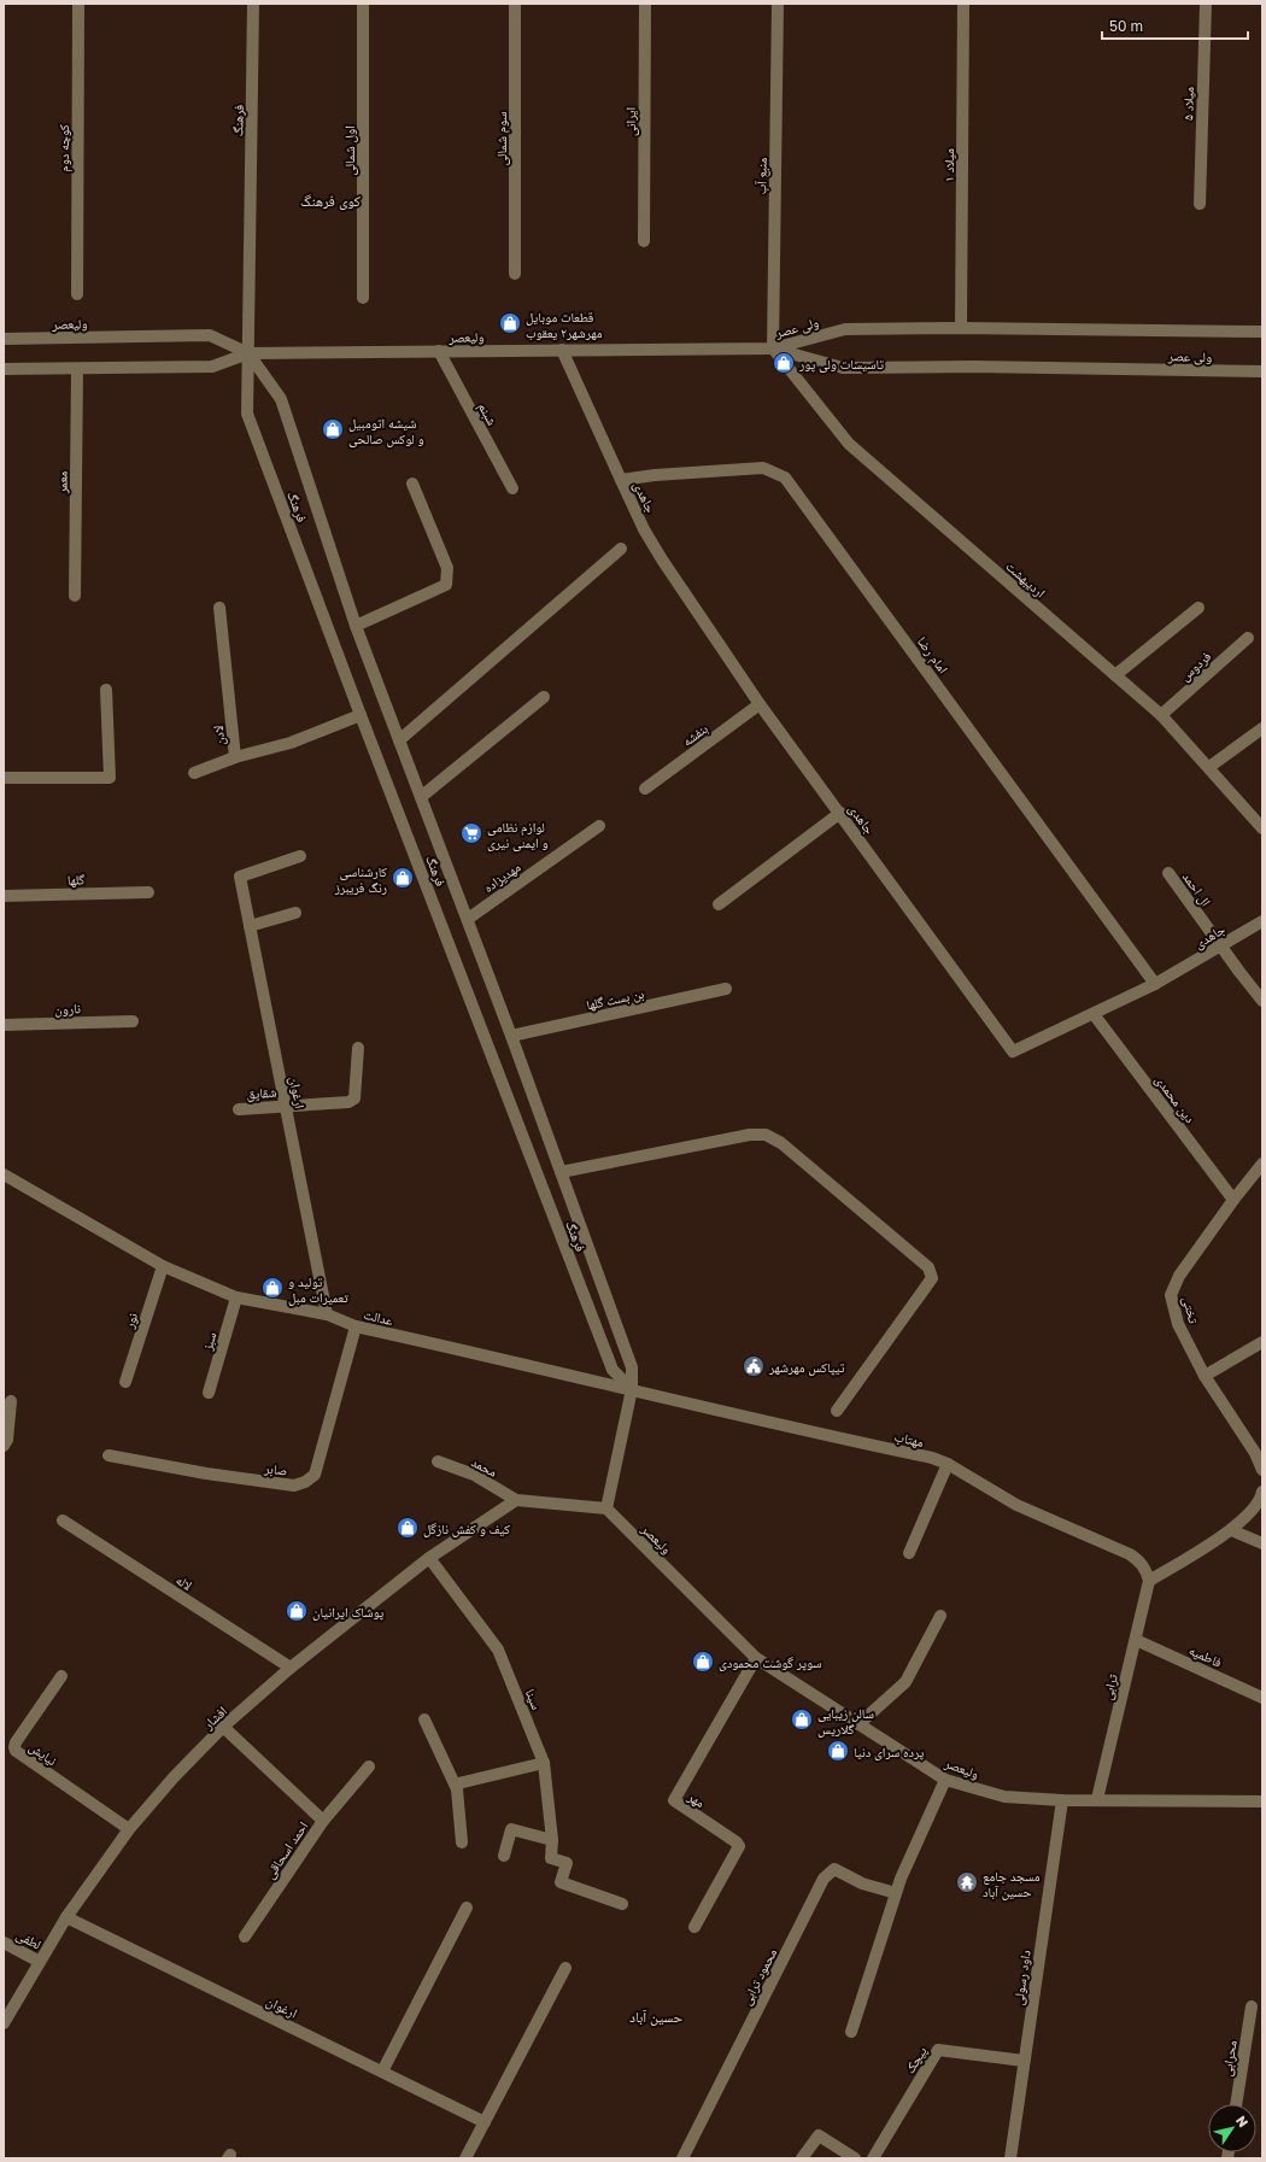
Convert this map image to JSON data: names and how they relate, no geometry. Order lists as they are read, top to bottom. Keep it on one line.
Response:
{"streets":{"street":["میلاد ۵","فرهنگ","ایرانی","سوم شمالی","کوچه دوم","اول شمالی","میلاد ۱","منبع آب","ولیعصر","ولی عصر","شبنم","معمر","جاهدی","اردیبهشت","امام رضا","فردوس","بنفشه","لادن","مهدیزاده","گلها","ال احمد","بن بست گلها","نارون","شقایق","ارغوان","دین محمدی","تختی","عدالت","نور","سبز","مهتاب","محمد","صابر","لاله","فاطمیه","ترابی","سینا","افشار","نیایش","مهر","احمد اسحاقی","لطفی","محمود ترابی","داود رسولی","محرابی","پیچک"]},"crossings":[["فرهنگ","ولیعصر"],["فرهنگ","لادن"],["فرهنگ","مهدیزاده"],["فرهنگ","بن بست گلها"],["فرهنگ","عدالت"],["فرهنگ","مهتاب"],["میلاد ۱","ولی عصر"],["منبع آب","ولیعصر"],["منبع آب","ولی عصر"],["منبع آب","اردیبهشت"],["ولیعصر","ولی عصر"],["ولیعصر","شبنم"],["ولیعصر","معمر"],["ولیعصر","جاهدی"],["ولیعصر","اردیبهشت"],["ولیعصر","ترابی"],["ولیعصر","مهر"],["ولیعصر","داود رسولی"],["ولی عصر","اردیبهشت"],["جاهدی","امام رضا"],["جاهدی","بنفشه"],["جاهدی","ال احمد"],["جاهدی","دین محمدی"],["اردیبهشت","فردوس"],["شقایق","ارغوان"],["ارغوان","عدالت"],["ارغوان","افشار"],["دین محمدی","تختی"],["عدالت","نور"],["عدالت","سبز"],["عدالت","مهتاب"],["عدالت","صابر"],["مهتاب","ترابی"],["محمد","افشار"],["لاله","افشار"],["فاطمیه","ترابی"],["سینا","افشار"],["افشار","نیایش"],["افشار","احمد اسحاقی"],["افشار","لطفی"],["داود رسولی","پیچک"]],"districts":["کوی فرهنگ","حسین آباد"],"places":{"shop":["قطعات موبایل مهرشهر۲ یعقوب","تاسیسات ولی پور","شیشه اتومبیل و لوکس صالحی","کارشناسی رنگ فریبرز","تولید و تعمیرات مبل","کیف و کفش نازگل","پوشاک ایرانیان","سوپر گوشت محمودی","سالن زیبایی گلاریس","پرده سرای دنیا"],"supermarket":["لوازم نظامی و ایمنی نیری"],"public building":["تیپاکس مهرشهر"],"temple":["مسجد جامع حسین آباد"]},"scale_bar":"50 m","north":"top right"}
